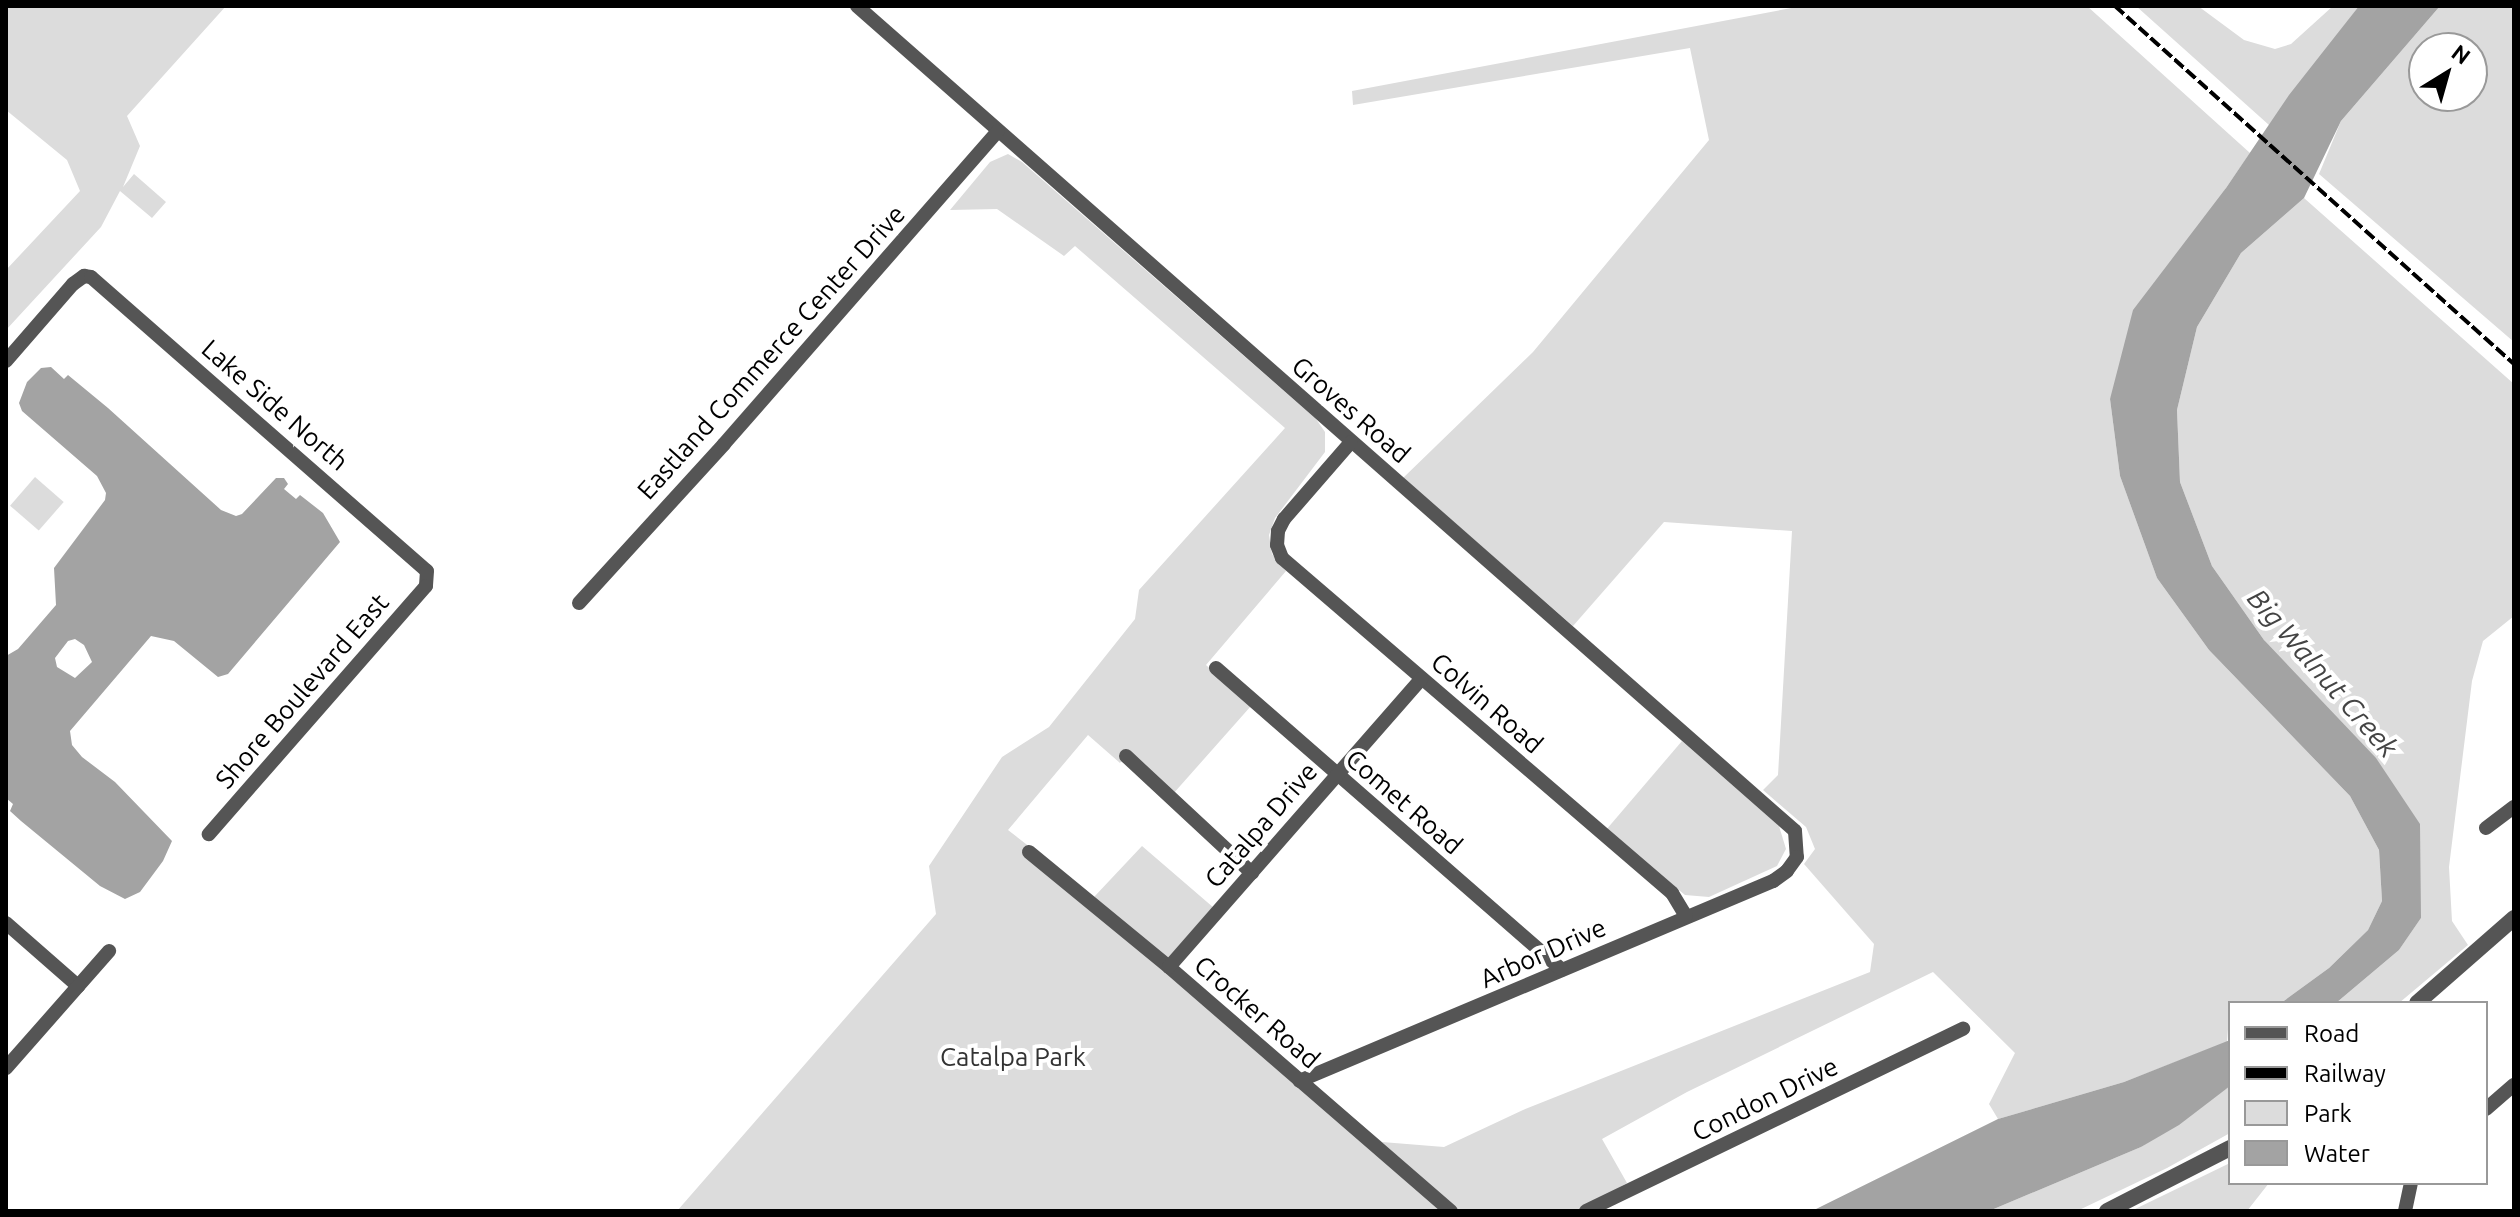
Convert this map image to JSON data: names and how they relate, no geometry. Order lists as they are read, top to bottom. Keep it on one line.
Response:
{"streets":{"street":["Eastland Commerce Center Drive","Lake Side North","Groves Road","Shore Boulevard East","Colvin Road","Comet Road","Catalpa Drive","Arbor Drive","Crocker Road","Condon Drive"]},"crossings":[["Eastland Commerce Center Drive","Groves Road"],["Lake Side North","Shore Boulevard East"],["Groves Road","Colvin Road"],["Groves Road","Arbor Drive"],["Colvin Road","Catalpa Drive"],["Colvin Road","Arbor Drive"],["Comet Road","Catalpa Drive"],["Comet Road","Arbor Drive"],["Catalpa Drive","Crocker Road"],["Arbor Drive","Crocker Road"]],"water":["Big Walnut Creek"],"parks":["Catalpa Park"],"legend":["Road","Railway","Park","Water"],"north":"top right"}
